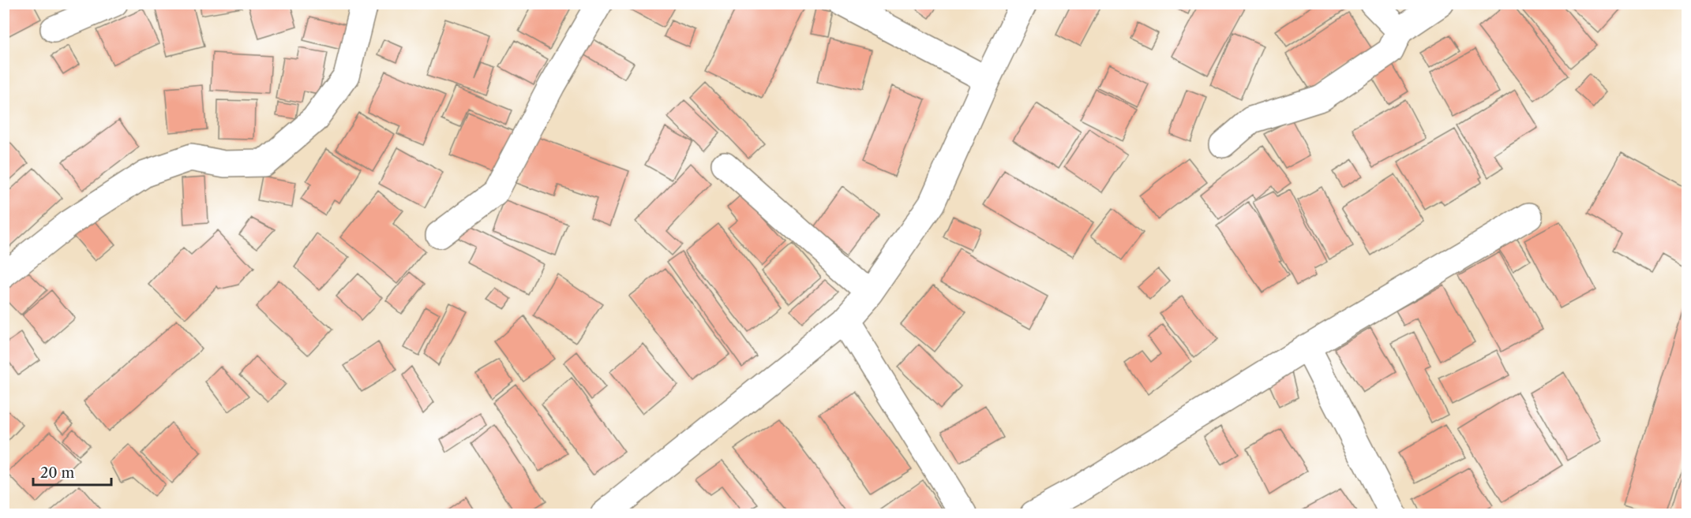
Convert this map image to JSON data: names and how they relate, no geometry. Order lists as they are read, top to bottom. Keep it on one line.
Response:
{"scale_bar":"20 m"}
